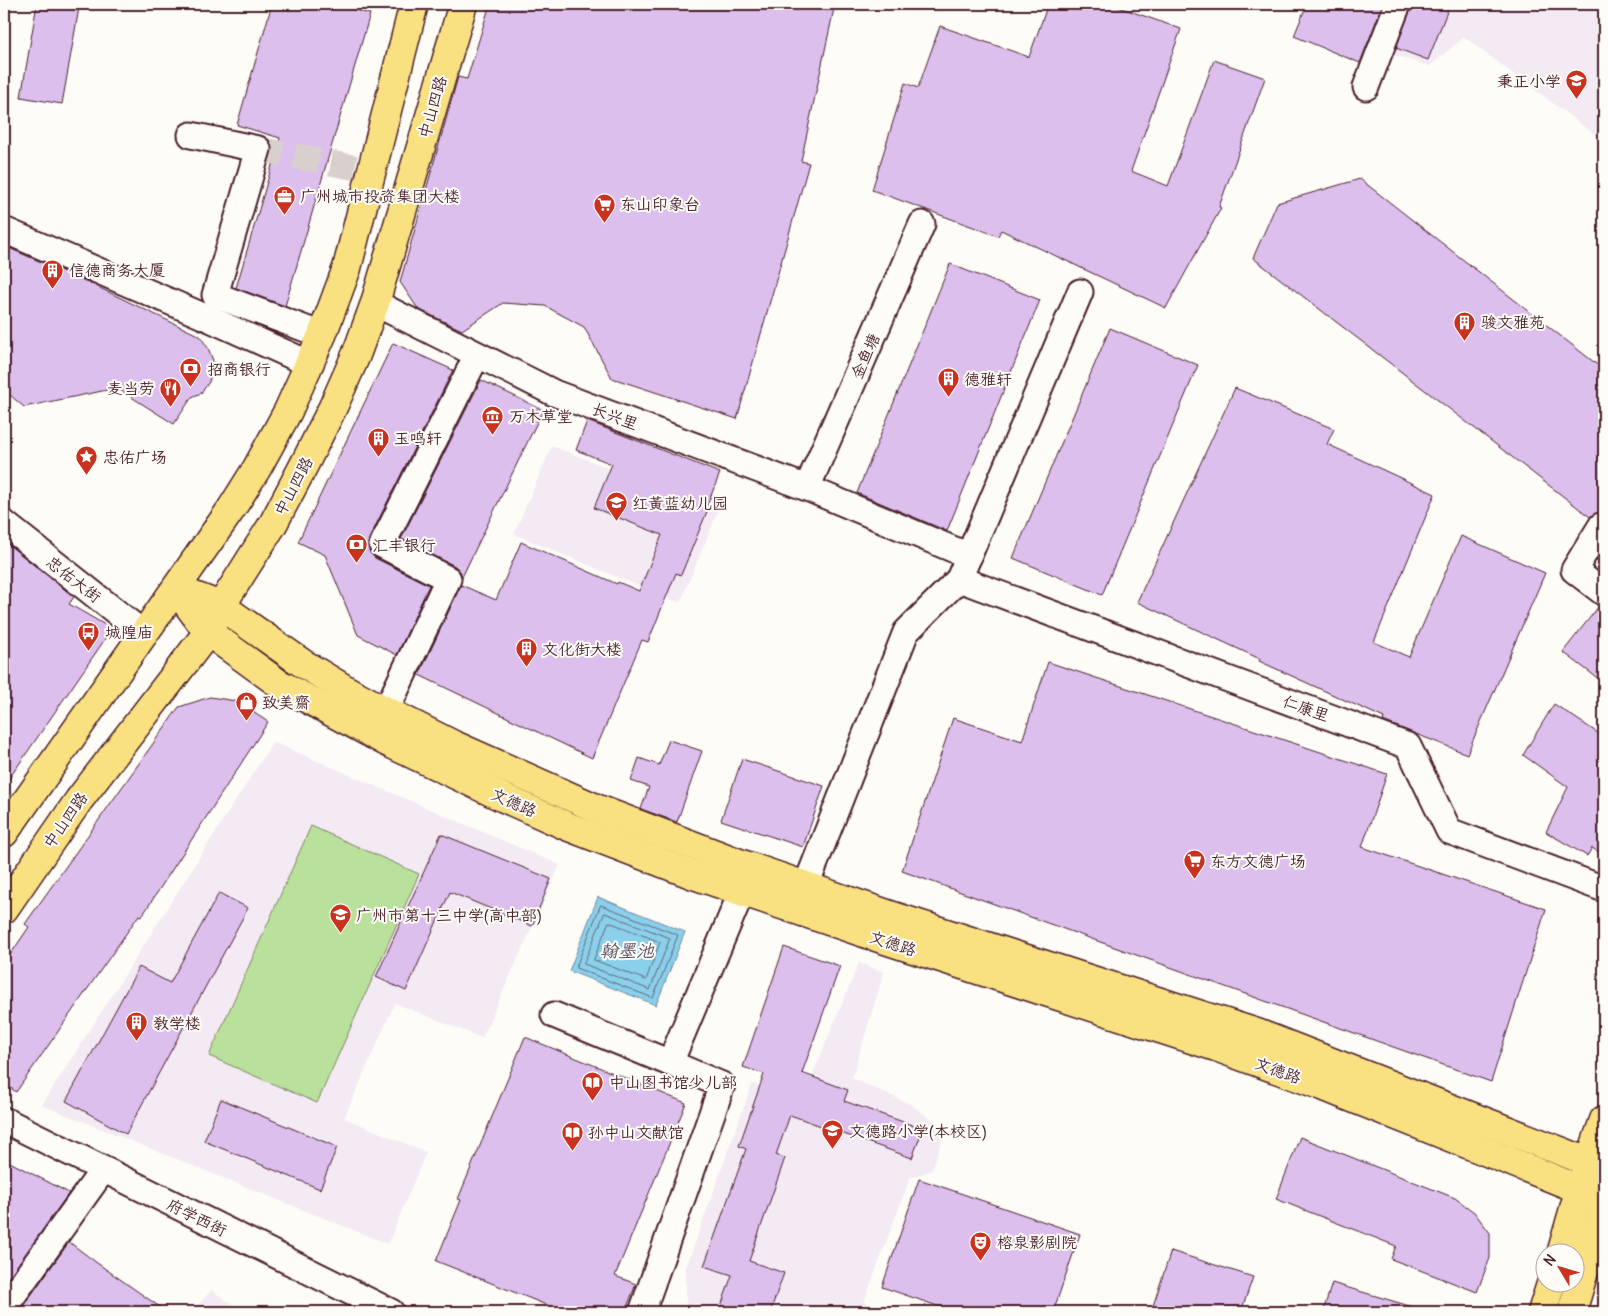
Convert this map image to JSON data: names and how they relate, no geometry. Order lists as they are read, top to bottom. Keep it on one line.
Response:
{"streets":{"main road":["中山四路","文德路"],"street":["金鱼塘","长兴里","忠佑大街","仁康里","府学西街"]},"crossings":[["中山四路","长兴里"],["中山四路","文德路"],["金鱼塘","长兴里"]],"water":["翰墨池"],"places":{"school or university":["秉正小学","红黄蓝幼儿园","广州市第十三中学(高中部)","文德路小学(本校区)"],"office":["广州城市投资集团大楼"],"supermarket":["东山印象台","东方文德广场"],"building":["信德商务大厦","骏文雅苑","德雅轩","玉鸣轩","文化街大楼","教学楼"],"bank":["招商银行","汇丰银行"],"restaurant":["麦当劳"],"museum":["万木草堂"],"place":["忠佑广场"],"bus stop":["城隍庙"],"shop":["致美齋"],"library":["中山图书馆少儿部","孙中山文献馆"],"theatre":["榕泉影剧院"]},"north":"top left"}
